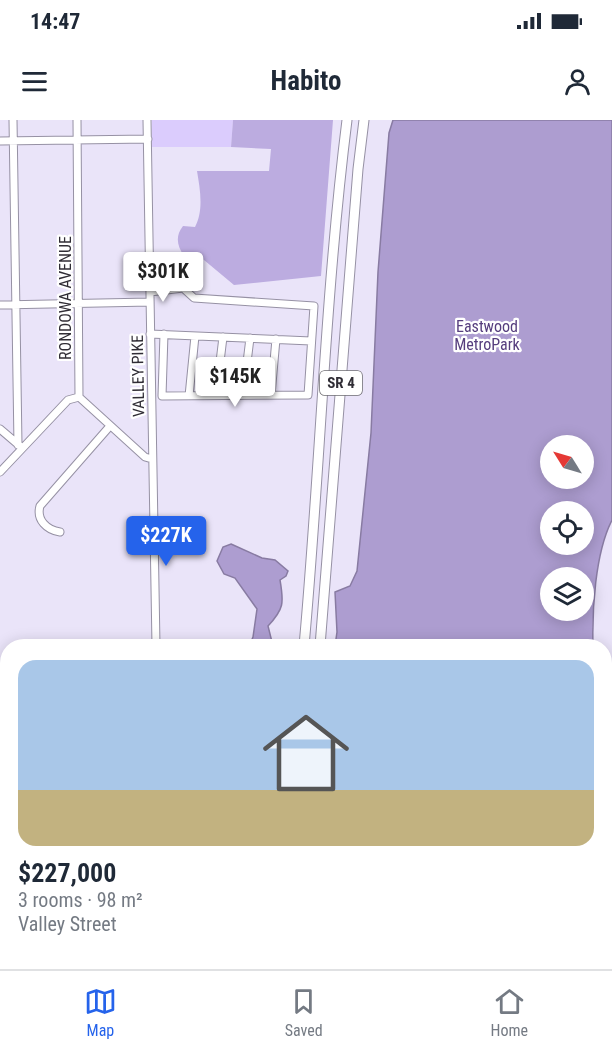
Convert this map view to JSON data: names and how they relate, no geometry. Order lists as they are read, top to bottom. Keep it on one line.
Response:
{"streets":{"highway":["SR 4"],"street":["RONDOWA AVENUE","VALLEY PIKE"]},"parks":["Eastwood MetroPark"],"north":"top left","page":{"status":"14:47","header":"Habito","price":["$301K","$145K","$227K"],"list":[{"name":"$227,000","note":"3 rooms · 98 m² · Valley Street"}],"tabs":["Map","Saved","Home"]}}
